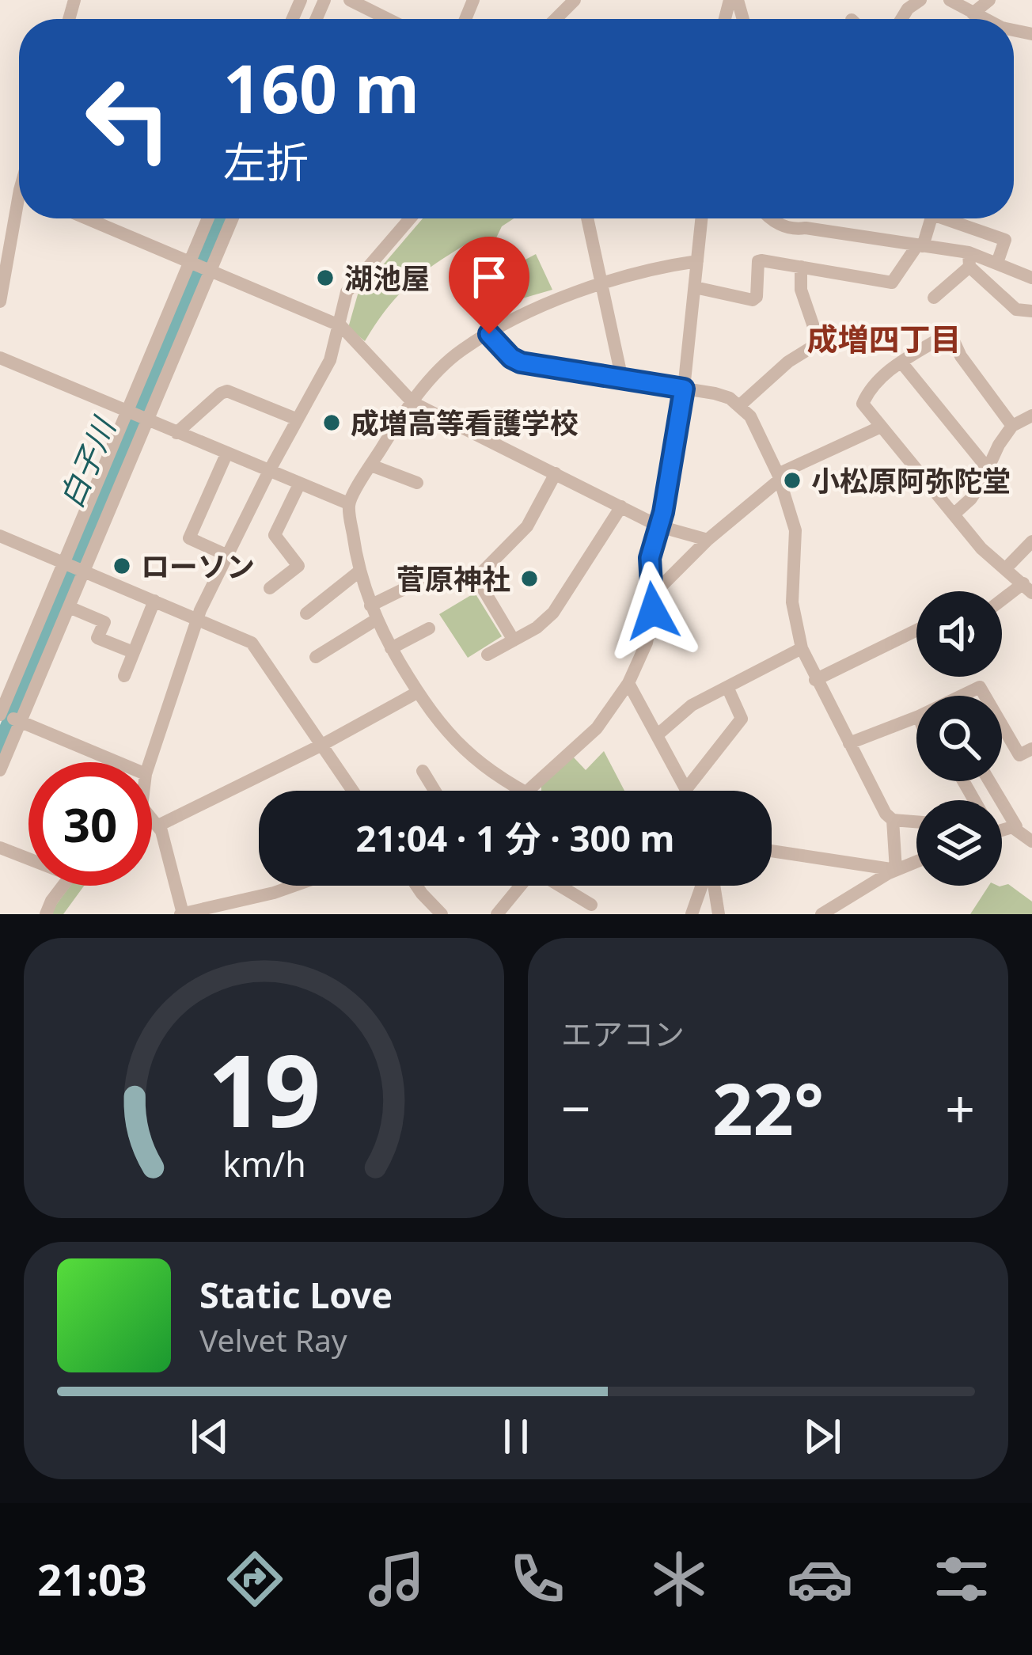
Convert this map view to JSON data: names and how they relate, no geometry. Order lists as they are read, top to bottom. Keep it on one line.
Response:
{"districts":["成増四丁目"],"water":["白子川"],"places":["湖池屋","成増高等看護学校","小松原阿弥陀堂","ローソン","菅原神社"],"page":{"turn":["160 m","左折"],"limit":"30","trip":"21:04 · 1 分 · 300 m","tile":"エアコン","heat":["−","22°","+"],"song":["Static Love","Velvet Ray"],"tabs":"21:03","gauge":["19","km/h"]}}
